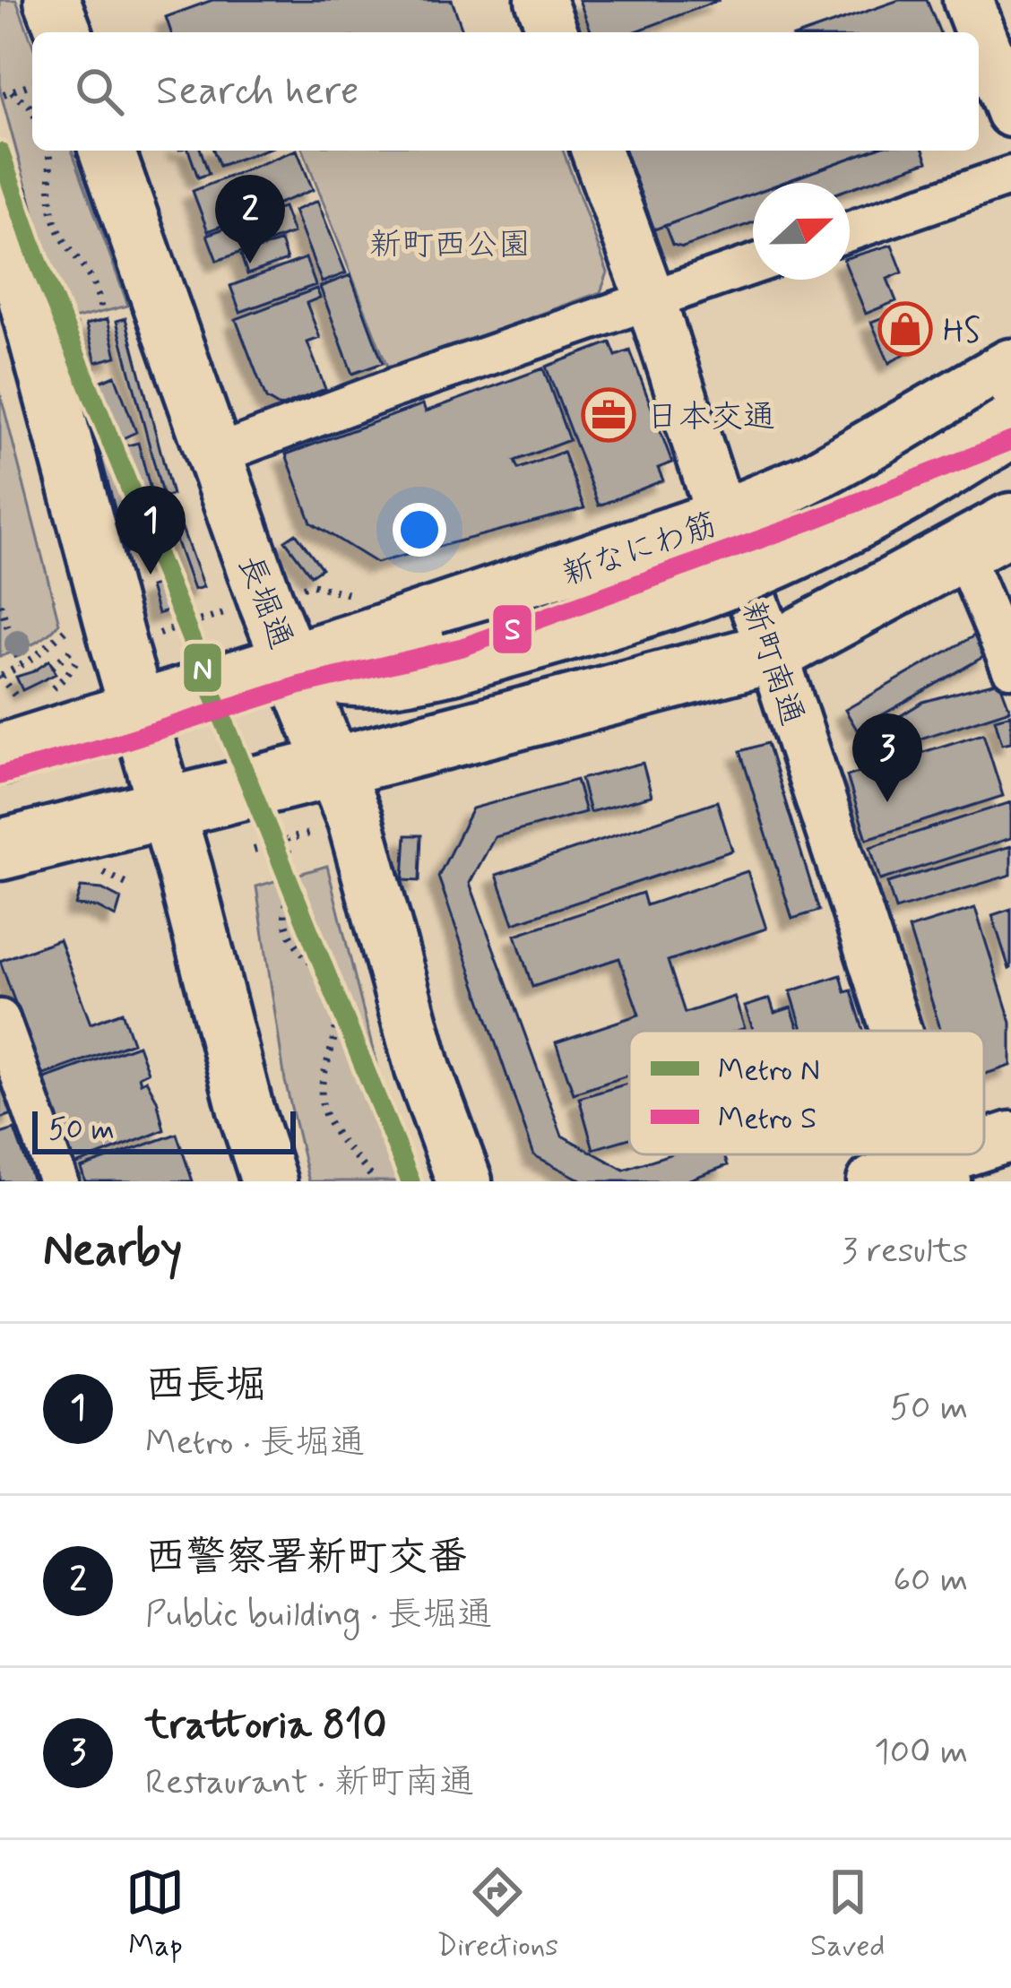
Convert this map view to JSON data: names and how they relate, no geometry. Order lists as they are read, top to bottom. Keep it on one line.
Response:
{"streets":{"main road":["新なにわ筋","長堀通"],"street":["新町南通"]},"crossings":[["新なにわ筋","長堀通"],["新なにわ筋","新町南通"]],"parks":["新町西公園"],"places":{"shop":["HS"],"office":["日本交通"]},"lines":["metro line N","metro line S"],"legend":["Metro N","Metro S"],"scale_bar":"50 m","north":"right","page":{"search":"Search here","pins":["2","1","3"],"scale":"50 m","heading":["Nearby","3 results"],"list":[{"mark":"1","name":"西長堀","note":"Metro · 長堀通","value":"50 m"},{"mark":"2","name":"西警察署新町交番","note":"Public building · 長堀通","value":"60 m"},{"mark":"3","name":"trattoria 810","note":"Restaurant · 新町南通","value":"100 m"}],"nav":["Map","Directions","Saved"]}}
